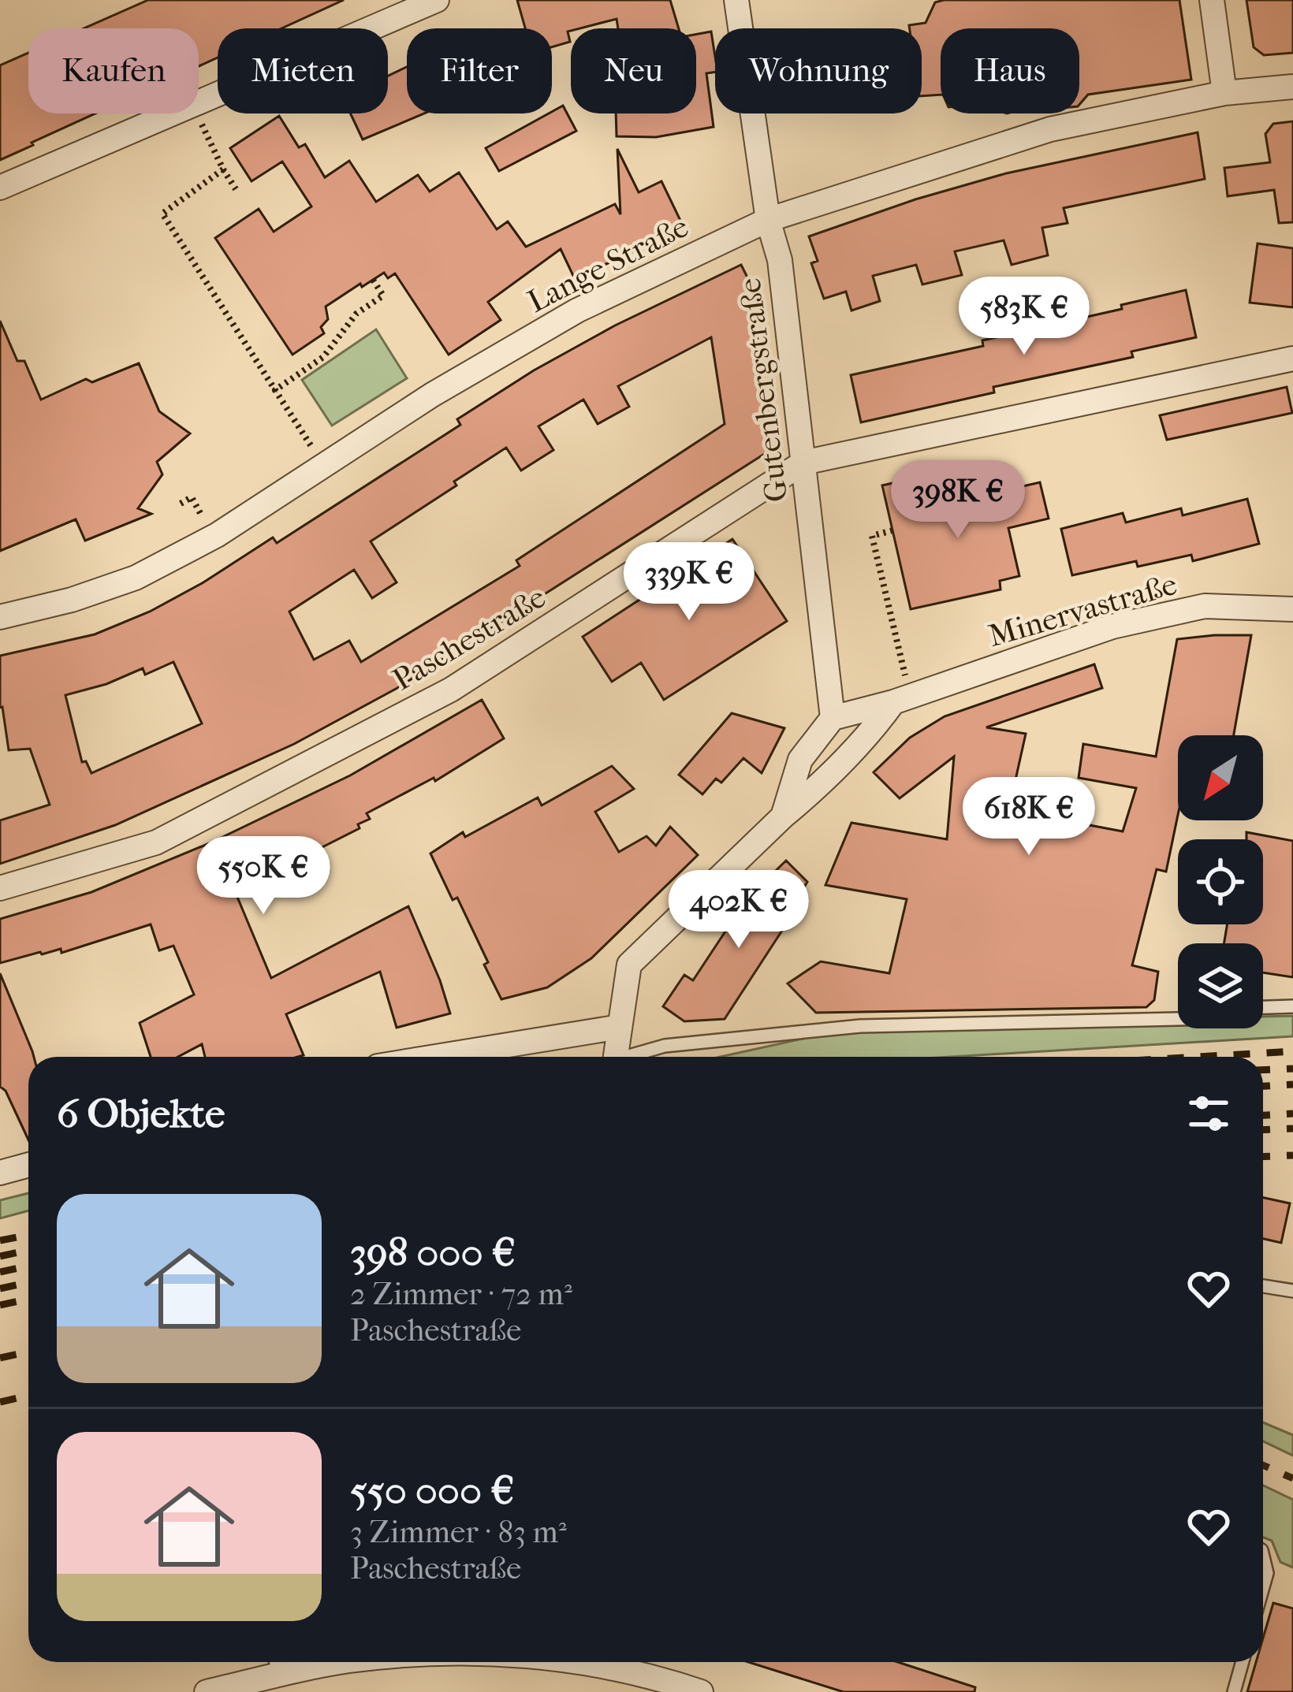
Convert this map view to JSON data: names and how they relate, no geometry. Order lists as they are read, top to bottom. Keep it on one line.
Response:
{"streets":{"street":["Lange Straße","Gutenbergstraße","Minervastraße","Paschestraße"]},"crossings":[["Lange Straße","Gutenbergstraße"],["Gutenbergstraße","Minervastraße"],["Gutenbergstraße","Paschestraße"]],"north":"bottom left","page":{"chip":["Kaufen","Mieten","Filter","Neu","Wohnung","Haus"],"price":["583K €","398K €","339K €","618K €","550K €","402K €"],"heading":"6 Objekte","list":[{"name":"398 000 €","note":"2 Zimmer · 72 m² · Paschestraße"},{"name":"550 000 €","note":"3 Zimmer · 83 m² · Paschestraße"}]}}
